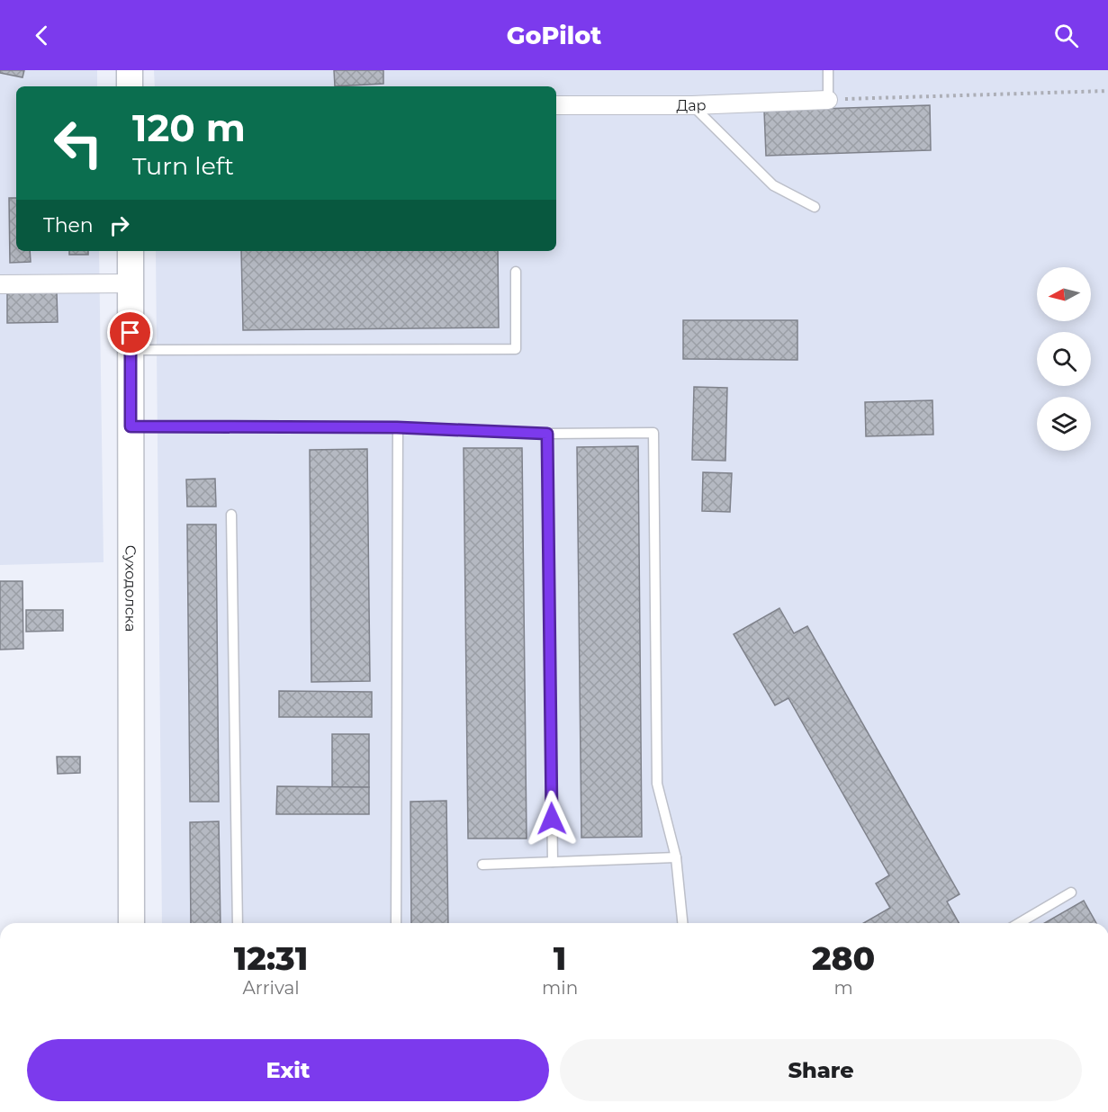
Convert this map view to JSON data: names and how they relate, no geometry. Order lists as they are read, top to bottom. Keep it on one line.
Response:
{"streets":{"street":["Дар","Суходолска"]},"north":"left","page":{"header":"GoPilot","turn":["120 m","Turn left"],"then":"Then","eta":["12:31","Arrival","1","min","280","m"],"buttons":["Exit","Share"]}}
